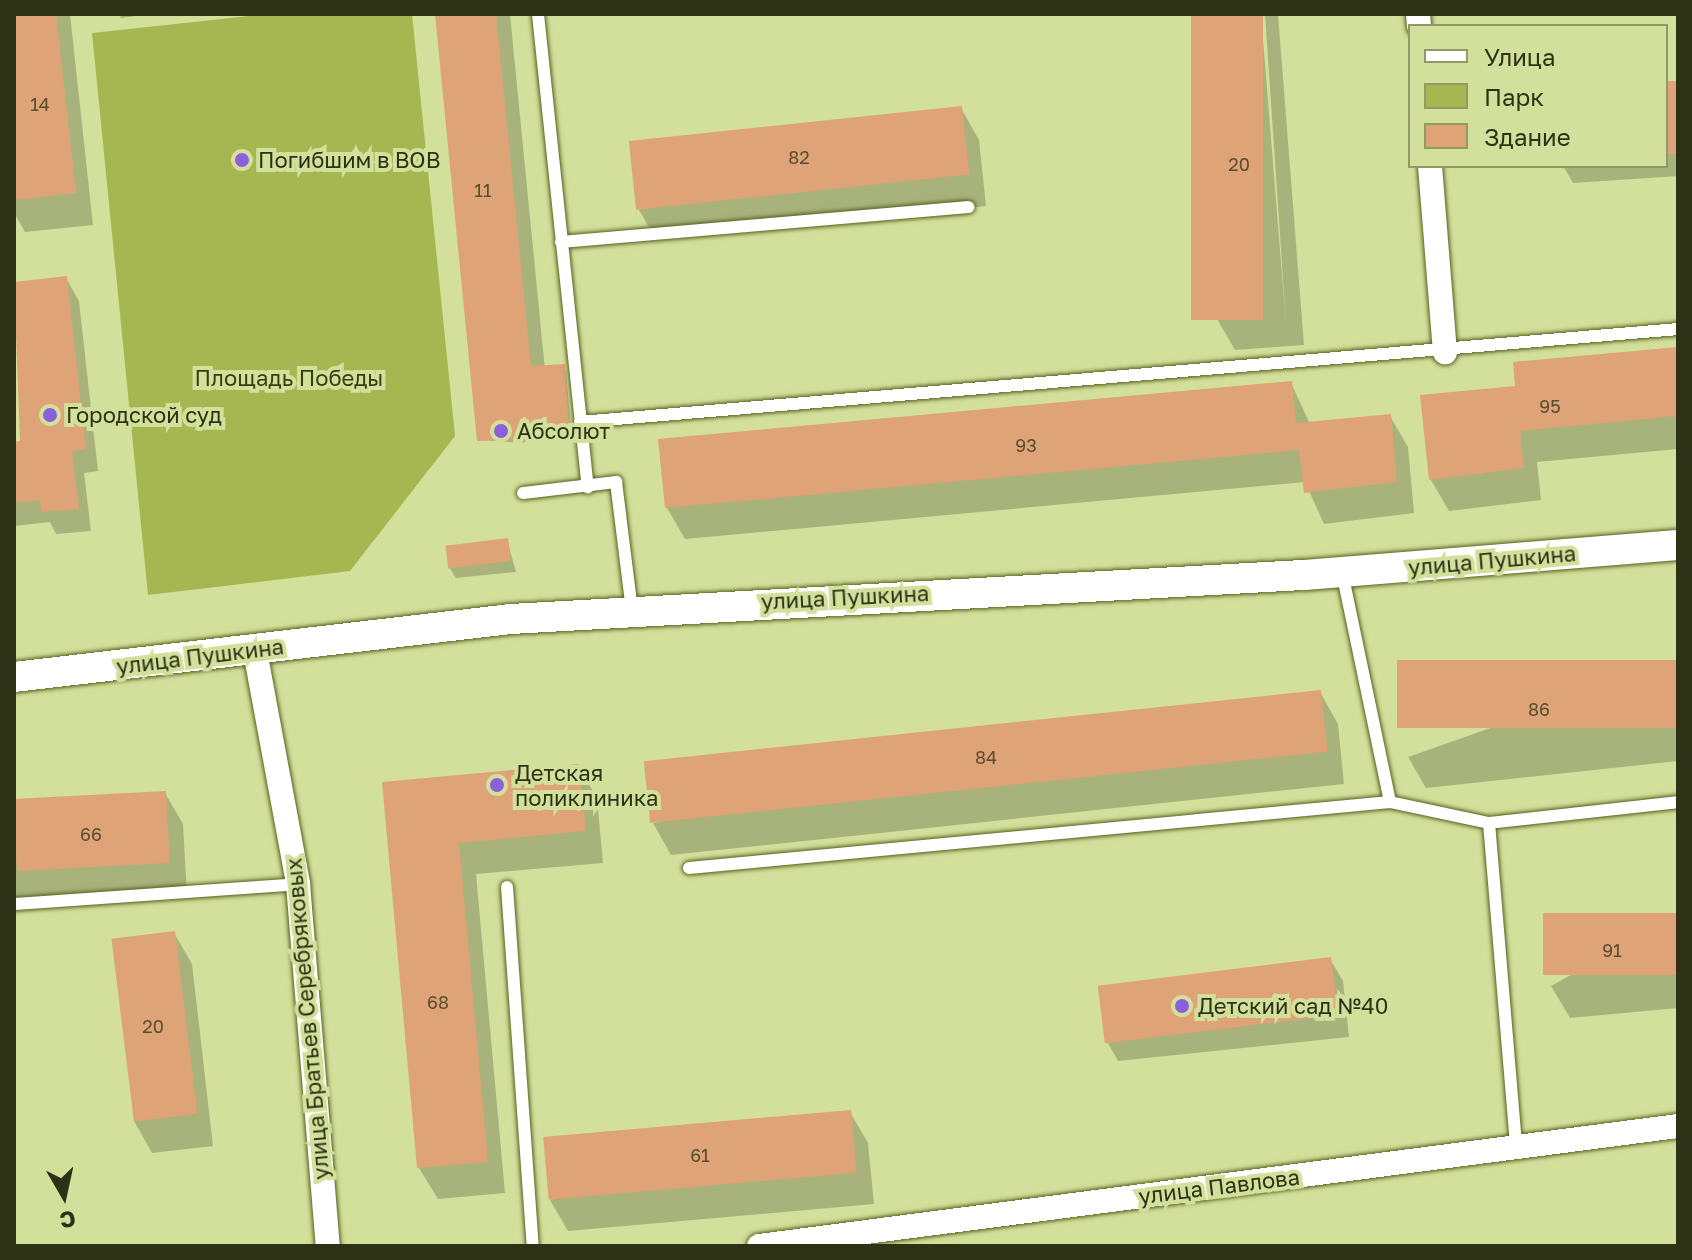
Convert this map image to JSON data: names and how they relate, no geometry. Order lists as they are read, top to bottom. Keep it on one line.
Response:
{"streets":{"street":["улица Пушкина","улица Братьев Серебряковых","улица Павлова"]},"crossings":[["улица Пушкина","улица Братьев Серебряковых"]],"parks":["Площадь Победы"],"places":["Погибшим в ВОВ","Городской суд","Абсолют","Детская поликлиника","Детский сад №40"],"house_numbers":["14","82","20","11","95","93","86","84","66","91","68","20","61"],"legend":["Улица","Парк","Здание"],"north":"bottom"}
